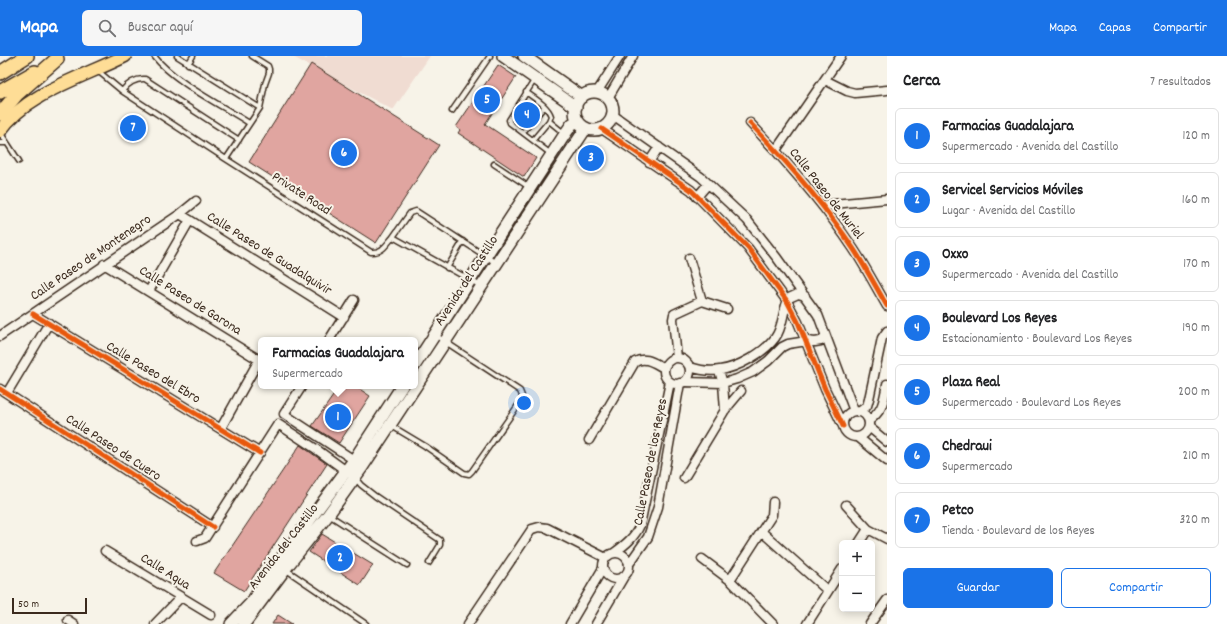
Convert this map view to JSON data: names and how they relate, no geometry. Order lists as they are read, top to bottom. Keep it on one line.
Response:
{"streets":{"main road":["Avenida del Castillo"],"street":["Calle Paseo de Muriel","Calle Paseo de Guadalquivir","Calle Paseo de Montenegro","Calle Paseo de Garona","Calle Paseo del Ebro","Calle Paseo de Cuero","Calle Paseo de los Reyes","Calle Aqua"],"lane":["Private Road"]},"crossings":[["Calle Paseo de Guadalquivir","Calle Paseo de Montenegro"],["Calle Paseo de Montenegro","Calle Paseo de Garona"],["Calle Paseo de Montenegro","Calle Paseo del Ebro"]],"scale_bar":"50 m","page":{"header":"Mapa","search":"Buscar aquí","nav":["Mapa","Capas","Compartir"],"heading":["Cerca","7 resultados"],"pins":["5","4","7","6","3","1","2"],"list":[{"mark":"1","name":"Farmacias Guadalajara","note":"Supermercado · Avenida del Castillo","value":"120 m"},{"mark":"2","name":"Servicel Servicios Móviles","note":"Lugar · Avenida del Castillo","value":"160 m"},{"mark":"3","name":"Oxxo","note":"Supermercado · Avenida del Castillo","value":"170 m"},{"mark":"4","name":"Boulevard Los Reyes","note":"Estacionamiento · Boulevard Los Reyes","value":"190 m"},{"mark":"5","name":"Plaza Real","note":"Supermercado · Boulevard Los Reyes","value":"200 m"},{"mark":"6","name":"Chedraui","note":"Supermercado","value":"210 m"},{"mark":"7","name":"Petco","note":"Tienda · Boulevard de los Reyes","value":"320 m"}],"popup":["Farmacias Guadalajara","Supermercado"],"map_buttons":["+","−"],"buttons":["Guardar","Compartir"],"scale":"50 m"}}
